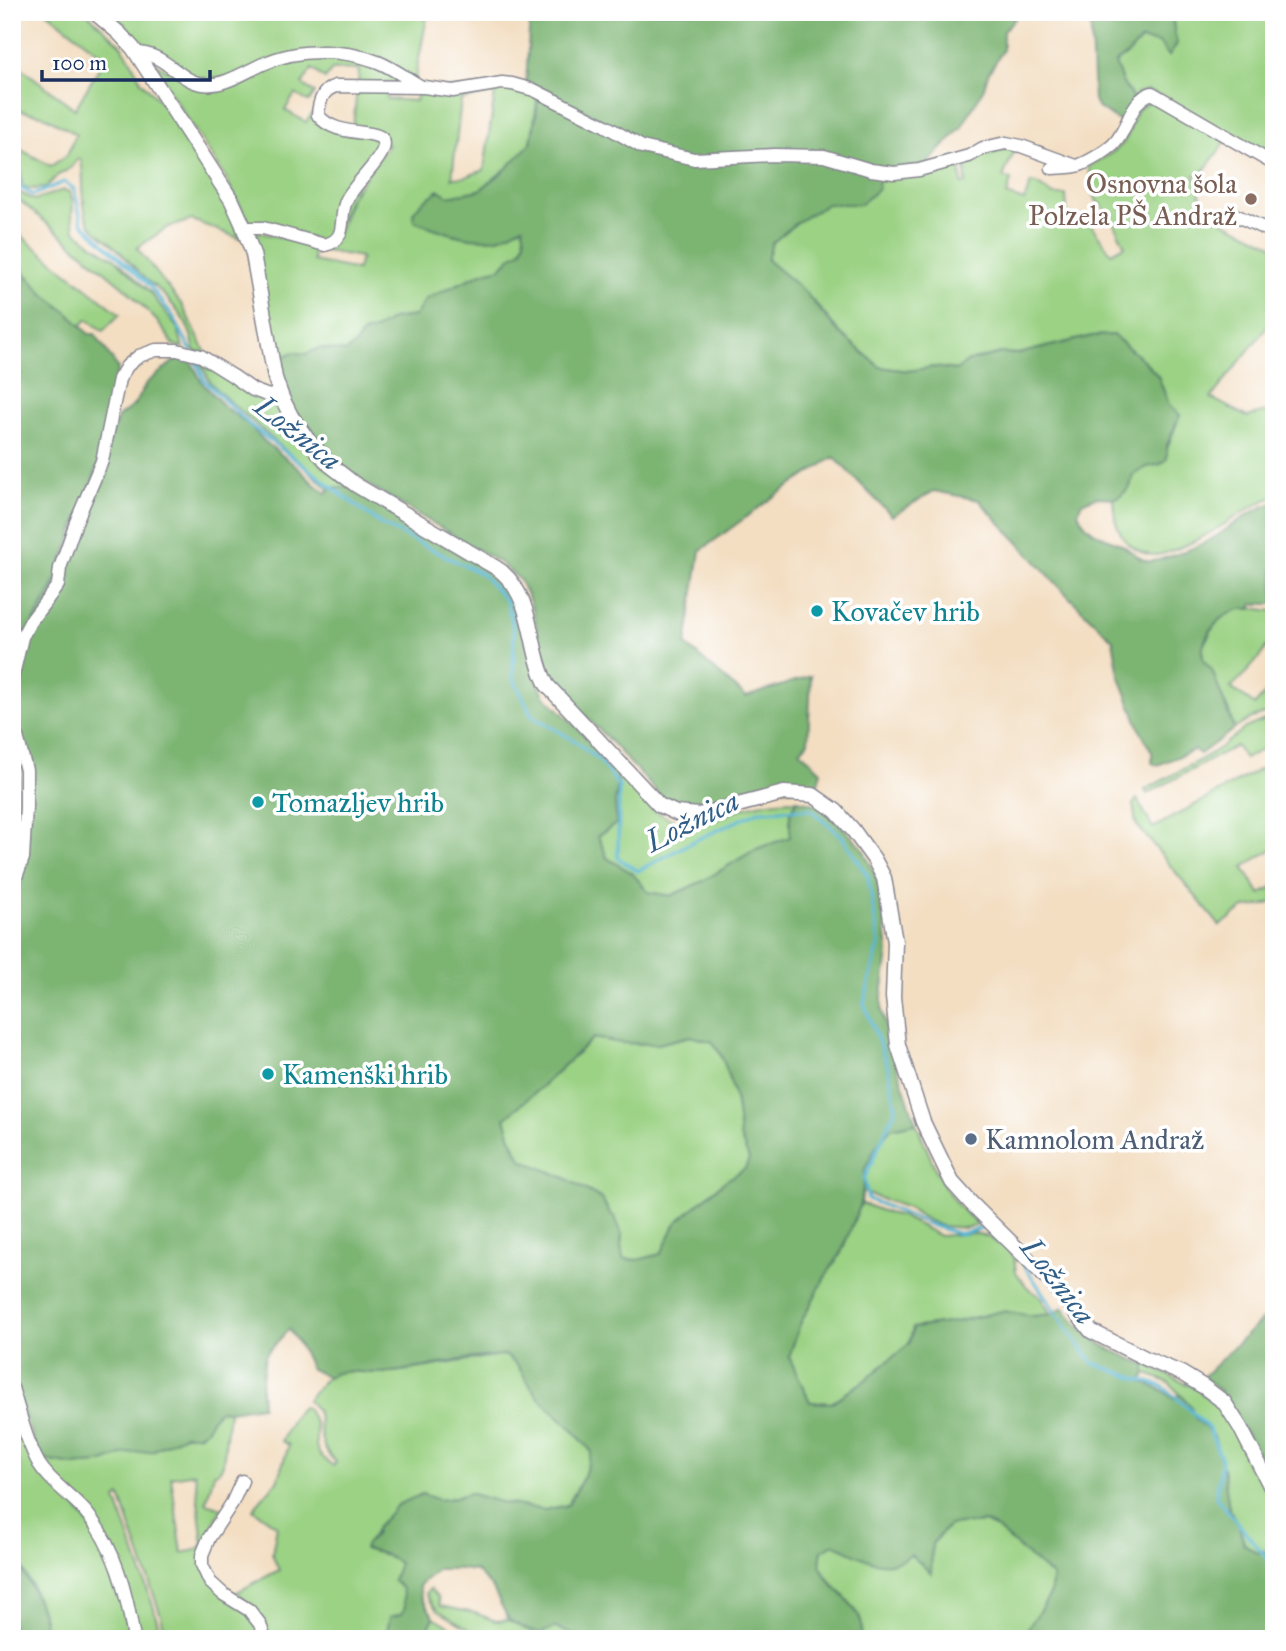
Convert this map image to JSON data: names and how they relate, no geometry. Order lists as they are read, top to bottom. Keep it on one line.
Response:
{"water":["Ložnica"],"places":["Osnovna šola Polzela PŠ Andraž","Kovačev hrib","Tomazljev hrib","Kamenški hrib","Kamnolom Andraž"],"scale_bar":"100 m"}
